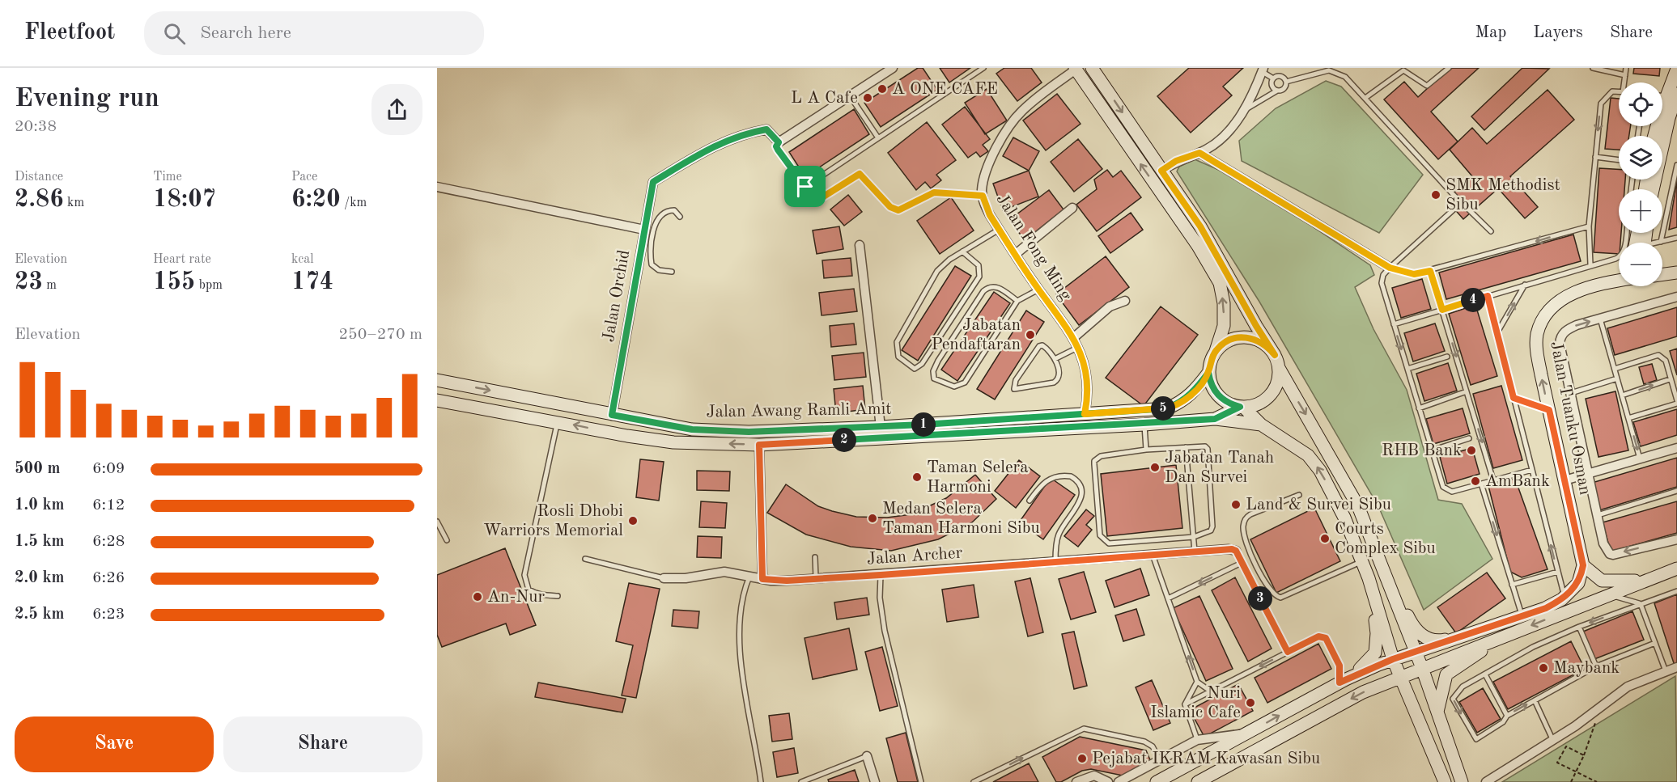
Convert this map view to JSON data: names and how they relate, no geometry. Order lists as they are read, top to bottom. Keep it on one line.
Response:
{"streets":{"main road":["Jalan Awang Ramli Amit","Jalan Tuanku Osman"],"street":["Jalan Fong Ming","Jalan Orchid","Jalan Archer"]},"crossings":[["Jalan Fong Ming","Jalan Awang Ramli Amit"],["Jalan Orchid","Jalan Awang Ramli Amit"]],"one_way":["Jalan Tuanku Osman"],"places":["A ONE CAFE","L A Cafe","SMK Methodist Sibu","Jabatan Pendaftaran","RHB Bank","Jabatan Tanah Dan Survei","Taman Selera Harmoni","AmBank","Land & Survei Sibu","Medan Selera Taman Harmoni Sibu","Rosli Dhobi Warriors Memorial","Courts Complex Sibu","An-Nur","Maybank","Nuri Islamic Cafe","Pejabat IKRAM Kawasan Sibu"],"page":{"header":"Fleetfoot","search":"Search here","nav":["Map","Layers","Share"],"heading":["Evening run","20:38"],"map_buttons":["+","−"],"stats":[["Distance","2.86 km"],["Time","18:07"],["Pace","6:20 /km"],["Elevation","23 m"],["Heart rate","155 bpm"],["kcal","174"]],"pins":["4","5","1","2","3"],"chart":["Elevation","250–270 m"],"list":[{"name":"500 m","note":"6:09"},{"name":"1.0 km","note":"6:12"},{"name":"1.5 km","note":"6:28"},{"name":"2.0 km","note":"6:26"},{"name":"2.5 km","note":"6:23"}],"buttons":["Save","Share"]}}
